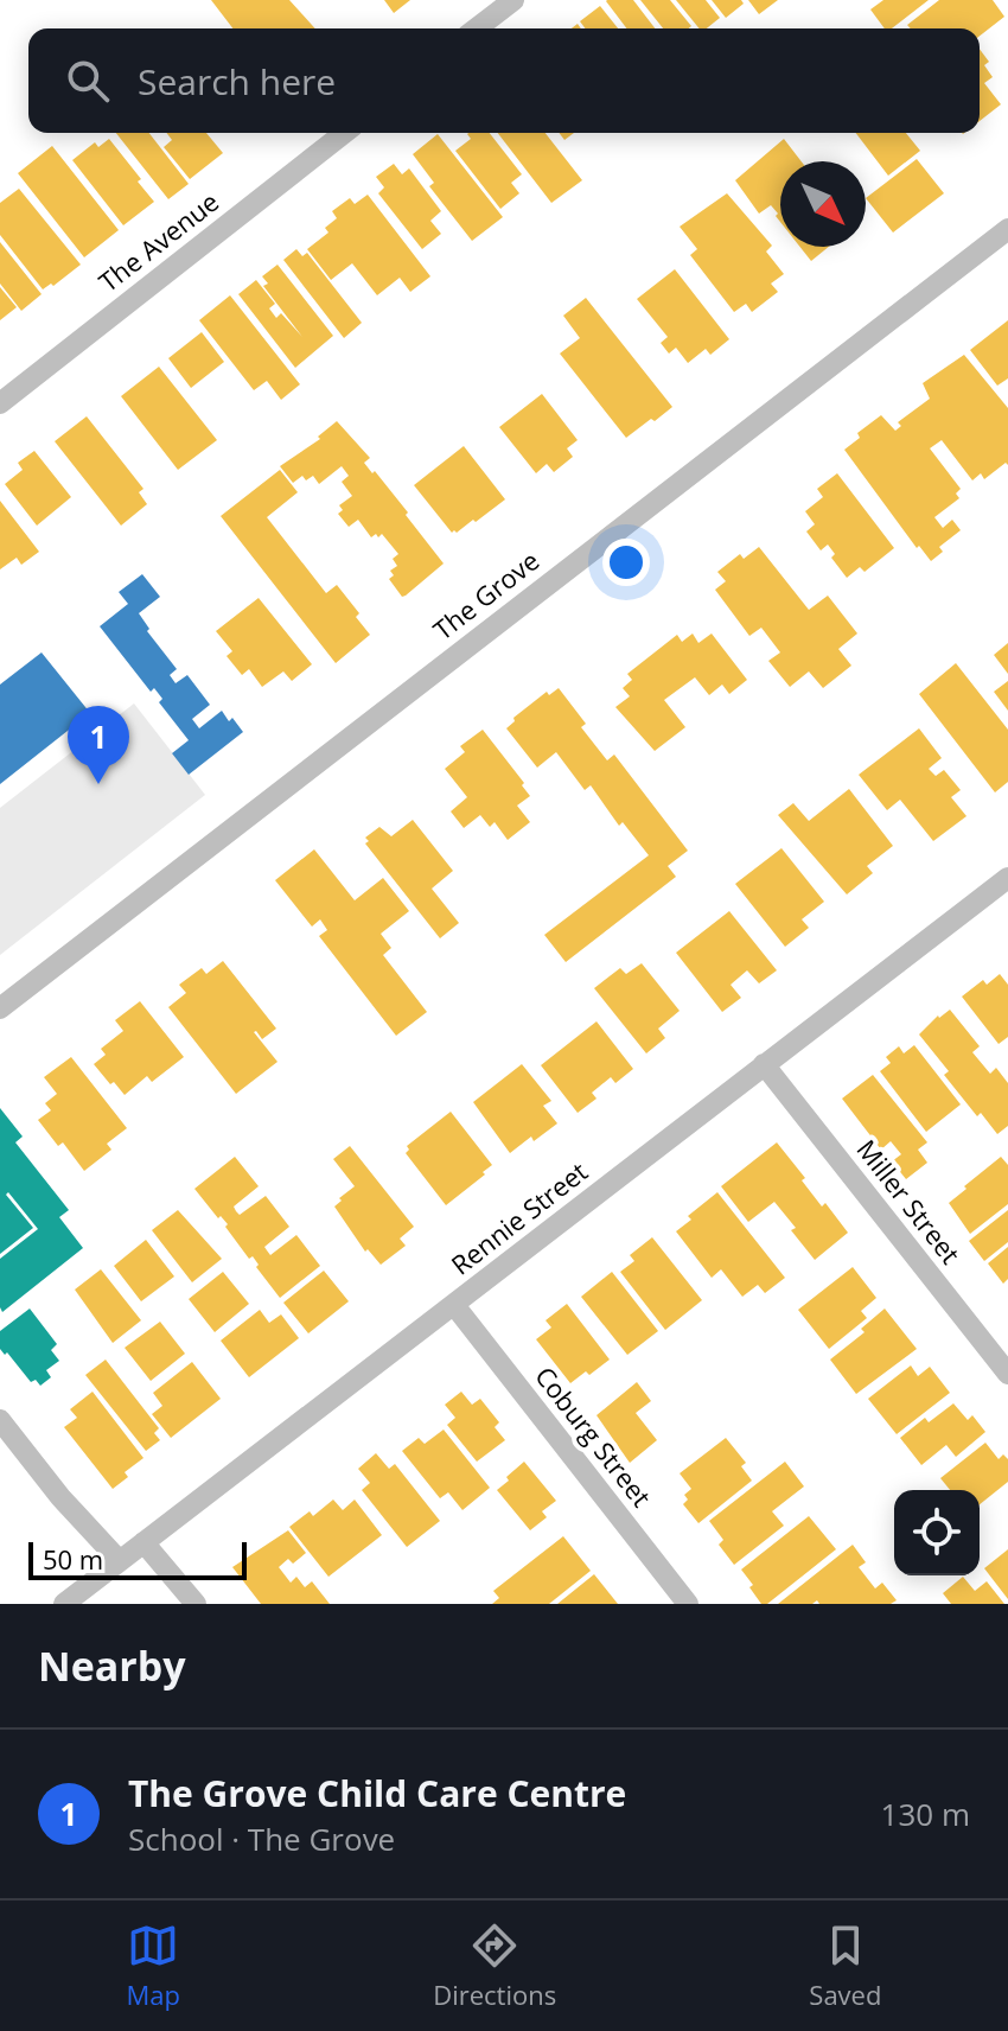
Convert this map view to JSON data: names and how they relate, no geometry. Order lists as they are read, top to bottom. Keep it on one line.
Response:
{"streets":{"street":["The Avenue","The Grove","Miller Street","Rennie Street","Coburg Street"]},"crossings":[["Miller Street","Rennie Street"],["Rennie Street","Coburg Street"]],"scale_bar":"50 m","north":"bottom right","page":{"search":"Search here","pins":"1","scale":"50 m","heading":"Nearby","list":[{"mark":"1","name":"The Grove Child Care Centre","note":"School · The Grove","value":"130 m"}],"nav":["Map","Directions","Saved"]}}
